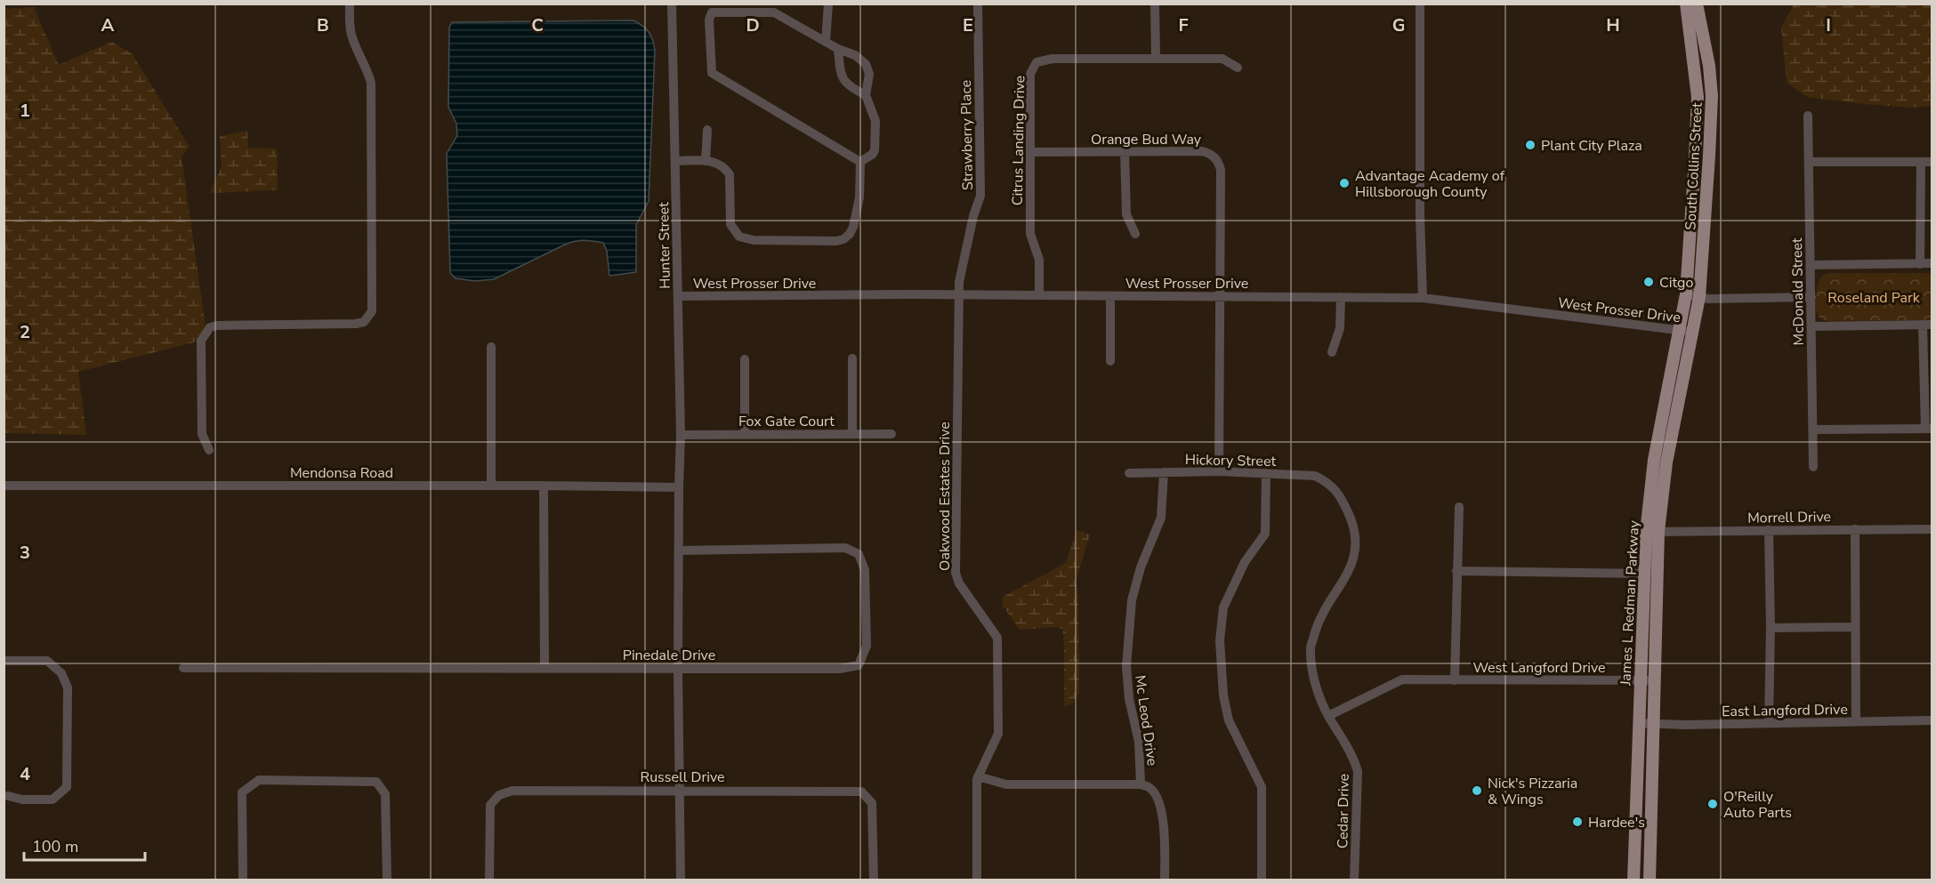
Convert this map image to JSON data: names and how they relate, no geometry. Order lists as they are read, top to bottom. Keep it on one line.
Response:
{"streets":{"main road":["South Collins Street","James L Redman Parkway"],"street":["Strawberry Place","Orange Bud Way","Citrus Landing Drive","Hunter Street","West Prosser Drive","McDonald Street","Fox Gate Court","Hickory Street","Mendonsa Road","Oakwood Estates Drive","Morrell Drive","Pinedale Drive","West Langford Drive","East Langford Drive","Mc Leod Drive","Russell Drive","Cedar Drive"]},"crossings":[["Strawberry Place","West Prosser Drive"],["Strawberry Place","Oakwood Estates Drive"],["Orange Bud Way","Citrus Landing Drive"],["Orange Bud Way","West Prosser Drive"],["Citrus Landing Drive","West Prosser Drive"],["South Collins Street","West Prosser Drive"],["South Collins Street","James L Redman Parkway"],["Hunter Street","West Prosser Drive"],["Hunter Street","Fox Gate Court"],["Hunter Street","Mendonsa Road"],["Hunter Street","Pinedale Drive"],["West Prosser Drive","Oakwood Estates Drive"],["West Prosser Drive","James L Redman Parkway"],["Hickory Street","Mc Leod Drive"],["Hickory Street","Cedar Drive"],["Morrell Drive","James L Redman Parkway"],["James L Redman Parkway","West Langford Drive"],["James L Redman Parkway","East Langford Drive"],["West Langford Drive","Cedar Drive"]],"parks":["Roseland Park"],"places":["Plant City Plaza","Advantage Academy of Hillsborough County","Citgo","Nick's Pizzaria & Wings","O'Reilly Auto Parts","Hardee's"],"scale_bar":"100 m","grid":{"columns":["A","B","C","D","E","F","G","H","I"],"rows":["1","2","3","4"]}}
